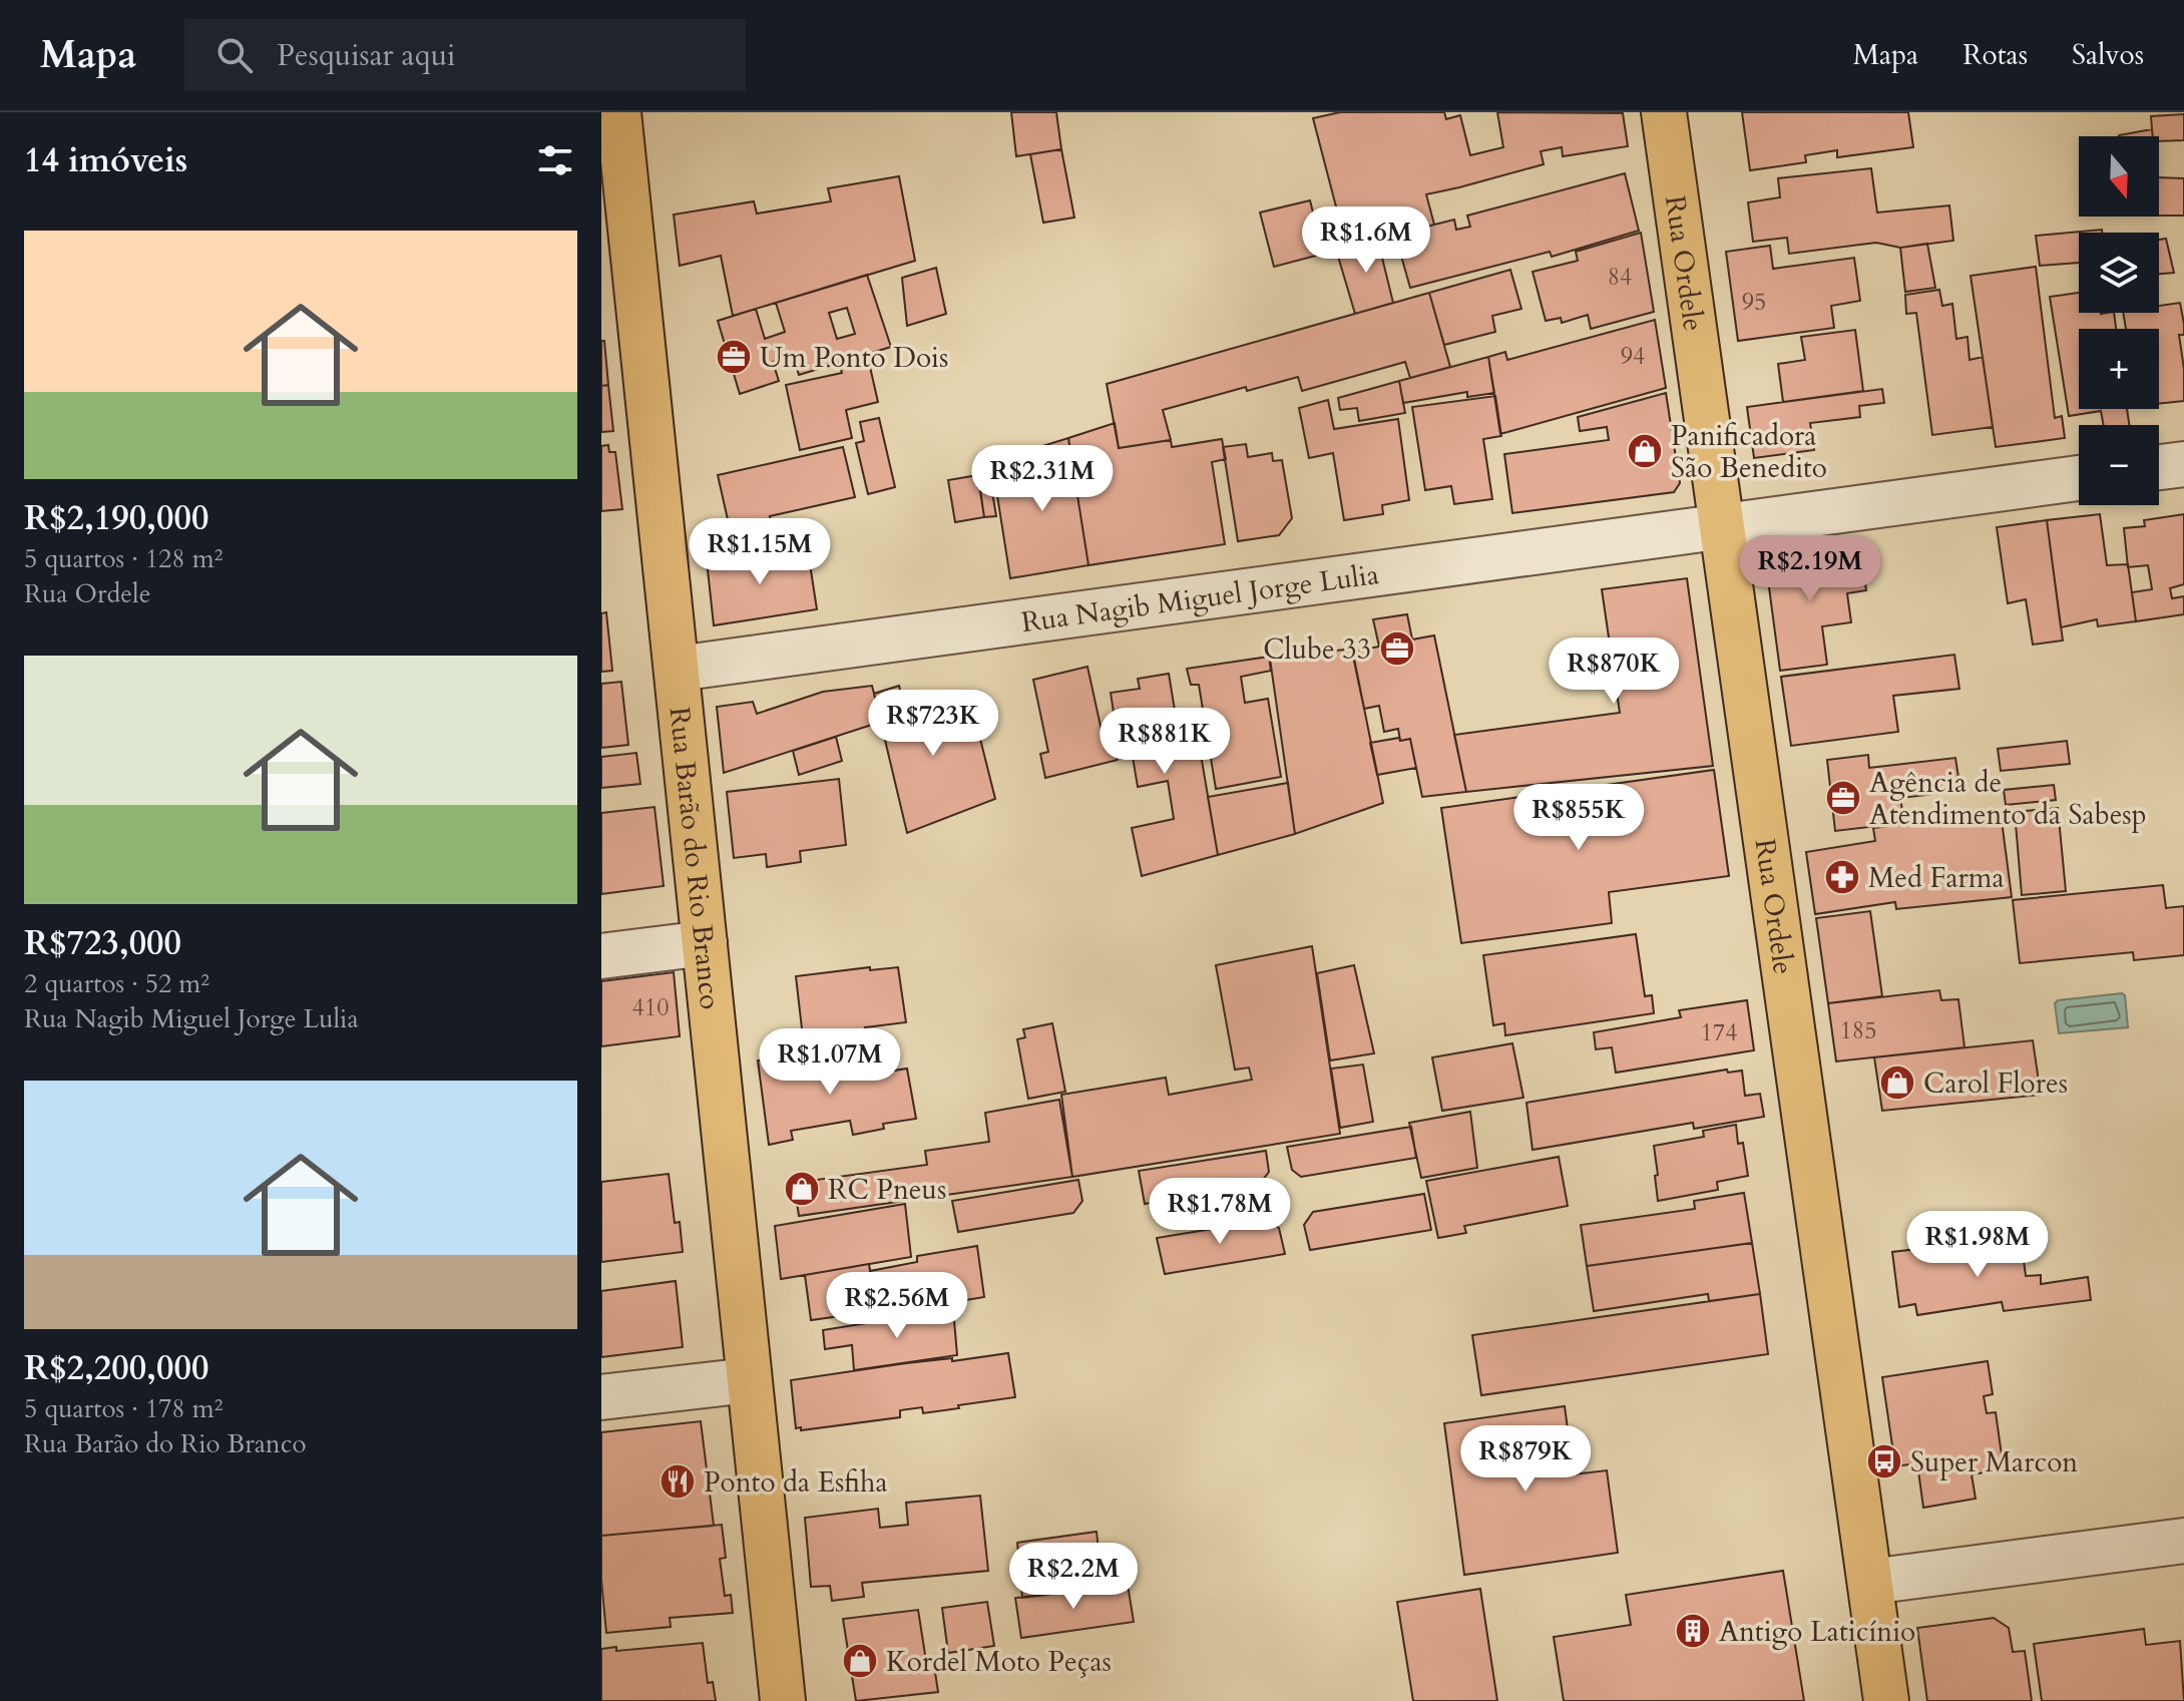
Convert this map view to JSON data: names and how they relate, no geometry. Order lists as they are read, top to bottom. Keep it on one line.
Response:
{"streets":{"main road":["Rua Ordele","Rua Barão do Rio Branco"],"street":["Rua Nagib Miguel Jorge Lulia"]},"crossings":[["Rua Ordele","Rua Nagib Miguel Jorge Lulia"],["Rua Nagib Miguel Jorge Lulia","Rua Barão do Rio Branco"]],"places":{"office":["Um Ponto Dois","Clube 33","Agência de Atendimento da Sabesp"],"shop":["Panificadora São Benedito","Carol Flores","RC Pneus","Kordel Moto Peças"],"pharmacy":["Med Farma"],"bus stop":["Super Marcon"],"restaurant":["Ponto da Esfiha"],"building":["Antigo Laticínio"]},"house_numbers":["84","95","94","410","185","174"],"north":"bottom","page":{"header":"Mapa","search":"Pesquisar aqui","nav":["Mapa","Rotas","Salvos"],"heading":"14 imóveis","map_buttons":["+","−"],"price":["R$1.6M","R$2.31M","R$1.15M","R$2.19M","R$870K","R$723K","R$881K","R$855K","R$1.07M","R$1.78M","R$1.98M","R$2.56M","R$879K","R$2.2M"],"list":[{"name":"R$2,190,000","note":"5 quartos · 128 m² · Rua Ordele"},{"name":"R$723,000","note":"2 quartos · 52 m² · Rua Nagib Miguel Jorge Lulia"},{"name":"R$2,200,000","note":"5 quartos · 178 m² · Rua Barão do Rio Branco"}]}}
